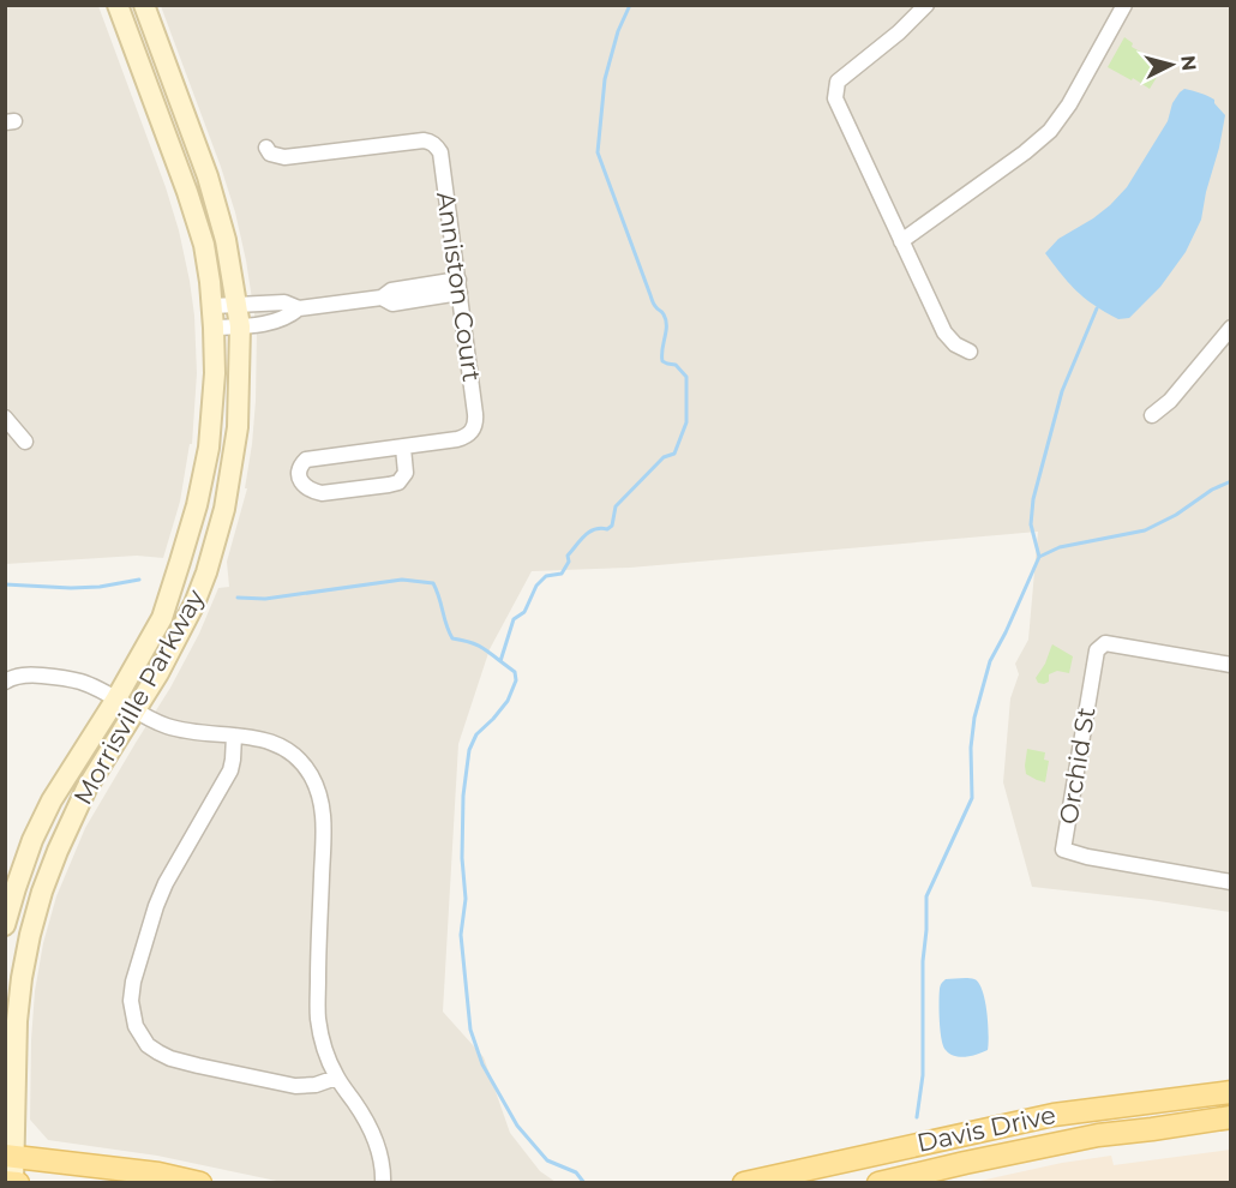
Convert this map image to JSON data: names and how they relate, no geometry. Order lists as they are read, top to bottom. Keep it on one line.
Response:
{"streets":{"main road":["Morrisville Parkway","Davis Drive"],"street":["Anniston Court","Orchid St"]},"north":"right"}
